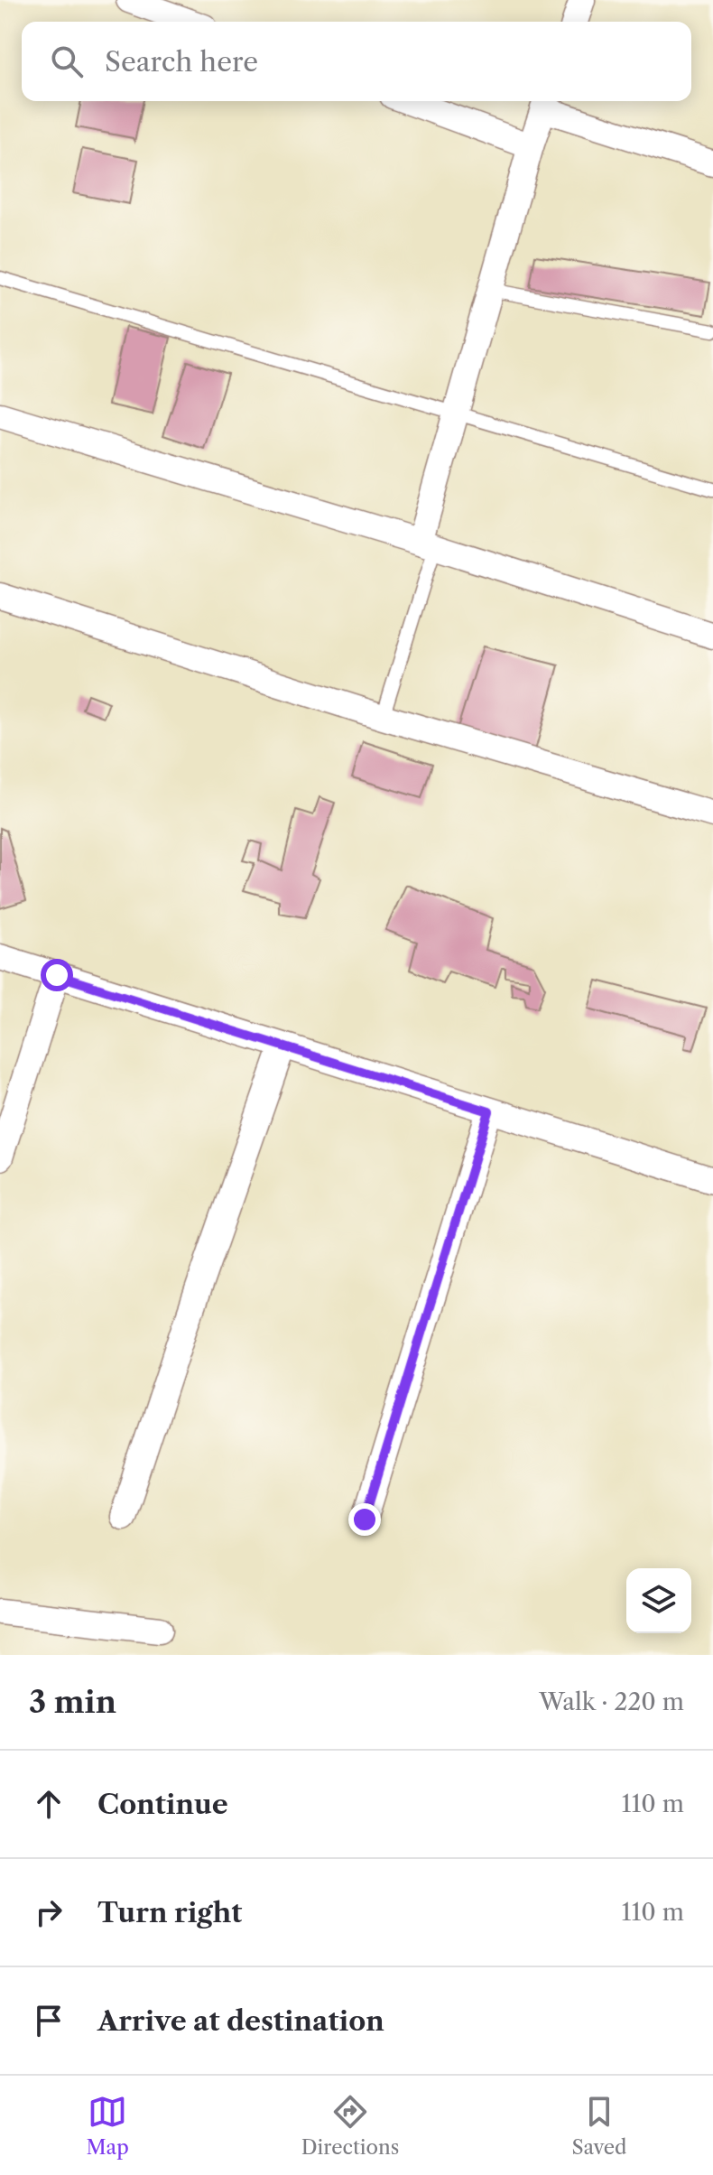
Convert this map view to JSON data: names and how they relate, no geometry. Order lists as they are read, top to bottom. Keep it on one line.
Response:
{"page":{"search":"Search here","heading":["3 min","Walk · 220 m"],"list":[["Continue","110 m"],["Turn right","110 m"],"Arrive at destination"],"nav":["Map","Directions","Saved"]}}
